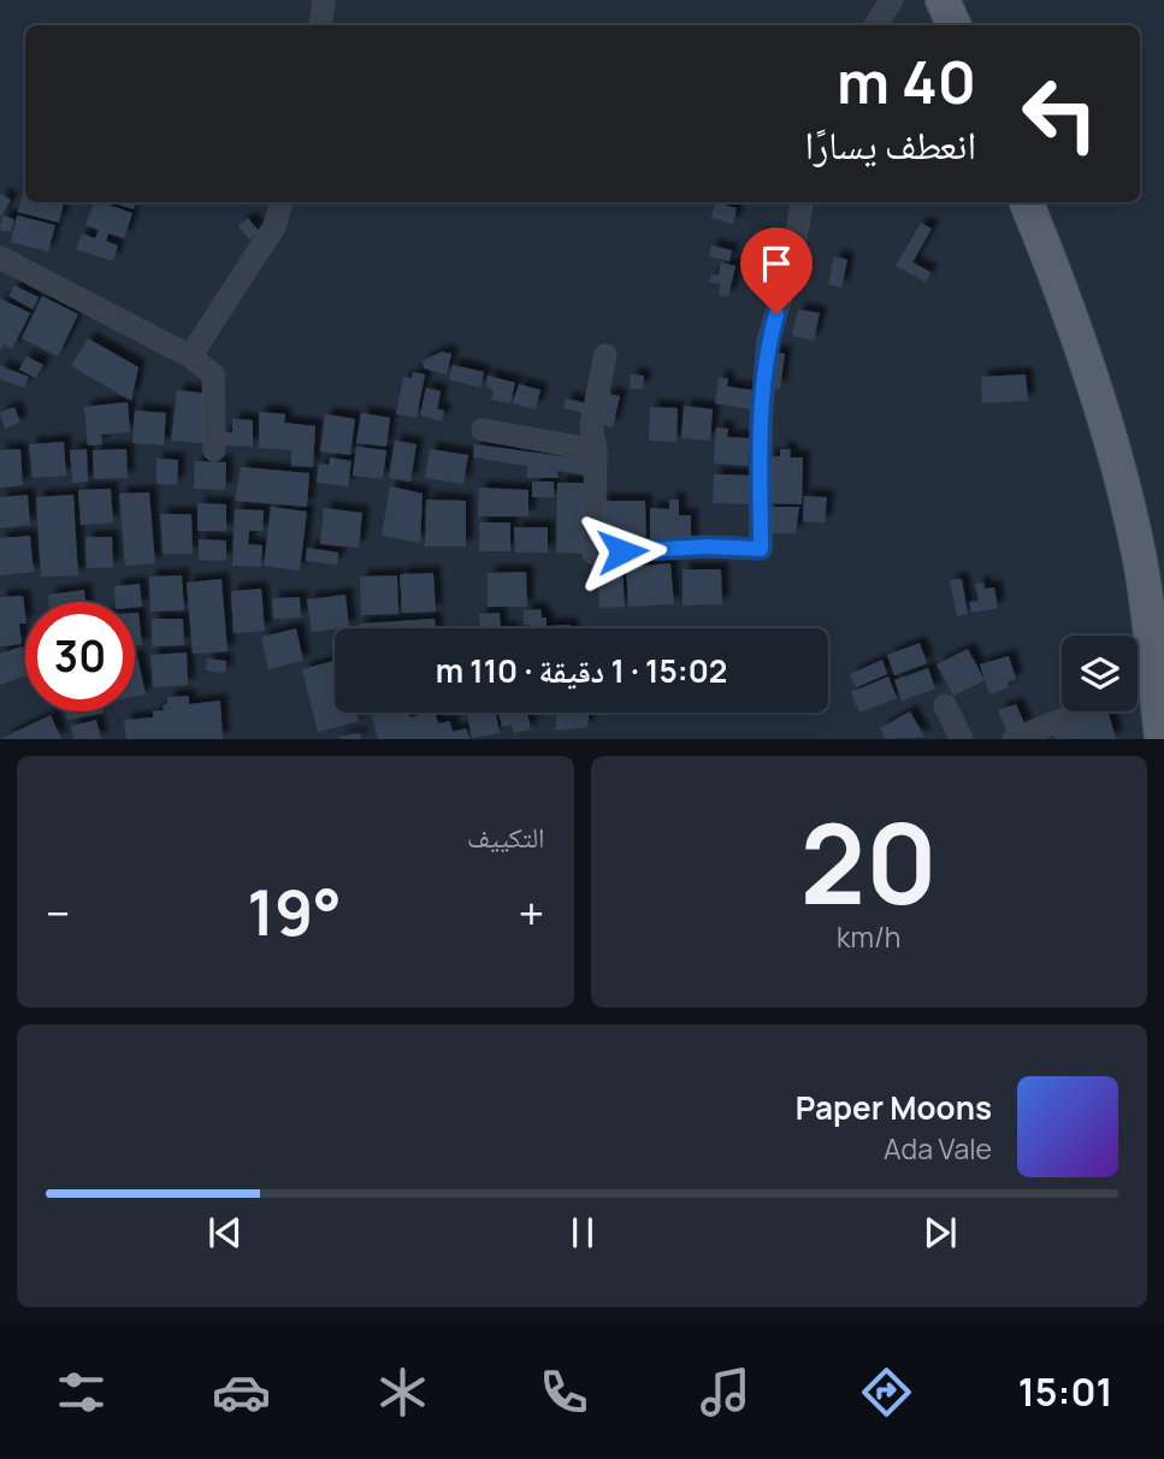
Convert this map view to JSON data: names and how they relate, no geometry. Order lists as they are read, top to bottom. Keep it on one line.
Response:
{"page":{"turn":["40 m","انعطف يسارًا"],"limit":"30","trip":"15:02 · 1 دقيقة · 110 m","tile":[["20","km/h"],"التكييف"],"heat":["−","19°","+"],"song":["Paper Moons","Ada Vale"],"tabs":"15:01"}}
